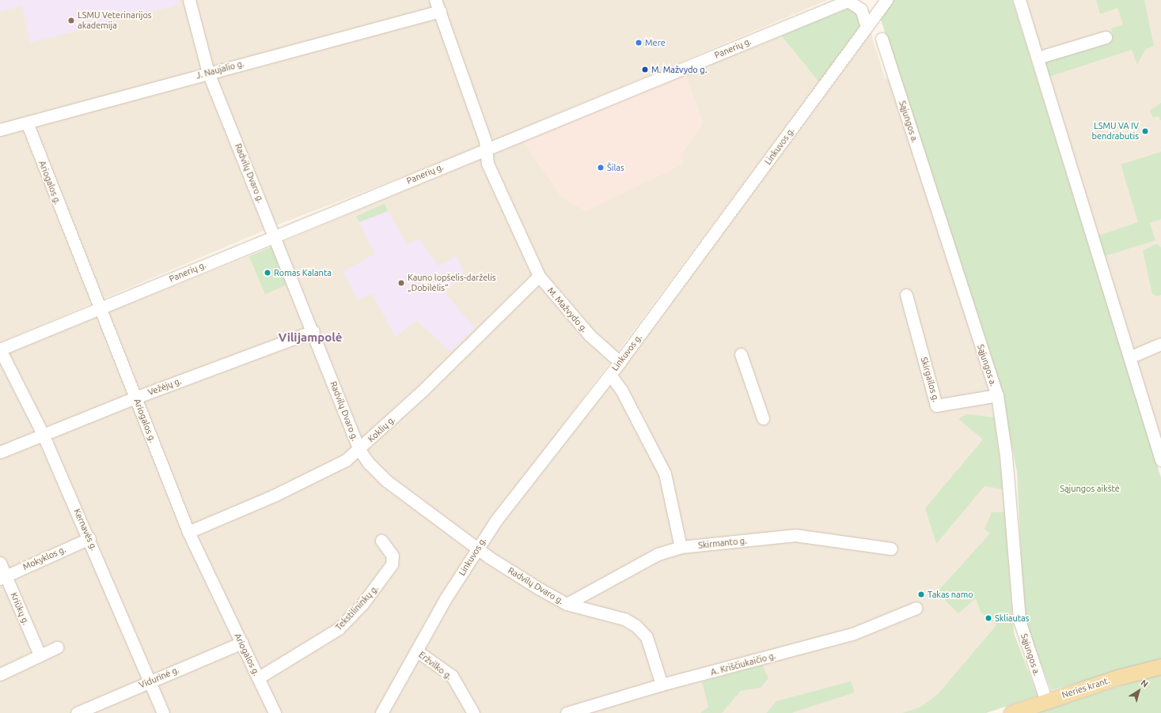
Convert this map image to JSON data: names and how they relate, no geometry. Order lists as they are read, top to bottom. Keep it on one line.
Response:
{"streets":{"main road":["Neries krant."],"street":["Panerių g.","J. Naujalio g.","Sąjungos a.","Linkuvos g.","Radvilų Dvaro g.","Ariogalos g.","M. Mažvydo g.","Skirgailos g.","Vežėjų g.","Koklių g.","Kernavės g.","Skirmanto g.","Mokyklos g.","Tekstilininkų g.","Kriūkų g.","A. Kriščiukaičio g.","Eržvilko g.","Vidurinė g."]},"crossings":[["Panerių g.","Radvilų Dvaro g."],["Panerių g.","Ariogalos g."],["Panerių g.","M. Mažvydo g."],["Panerių g.","Kernavės g."],["J. Naujalio g.","Radvilų Dvaro g."],["J. Naujalio g.","Ariogalos g."],["J. Naujalio g.","M. Mažvydo g."],["Sąjungos a.","Skirgailos g."],["Sąjungos a.","Neries krant."],["Linkuvos g.","Radvilų Dvaro g."],["Linkuvos g.","M. Mažvydo g."],["Linkuvos g.","Eržvilko g."],["Radvilų Dvaro g.","Vežėjų g."],["Radvilų Dvaro g.","Koklių g."],["Radvilų Dvaro g.","Skirmanto g."],["Radvilų Dvaro g.","A. Kriščiukaičio g."],["Ariogalos g.","Vežėjų g."],["Ariogalos g.","Koklių g."],["Ariogalos g.","Tekstilininkų g."],["Ariogalos g.","Vidurinė g."],["M. Mažvydo g.","Koklių g."],["Vežėjų g.","Kernavės g."],["Kernavės g.","Mokyklos g."],["Kernavės g.","Vidurinė g."],["Mokyklos g.","Kriūkų g."]],"districts":["Vilijampolė"],"parks":["Sąjungos aikštė"],"places":["LSMU Veterinarijos akademija","Mere","M. Mažvydo g.","LSMU VA IV bendrabutis","Šilas","Romas Kalanta","Kauno lopšelis-darželis „Dobilėlis“","Takas namo","Skliautas"],"north":"top right"}
